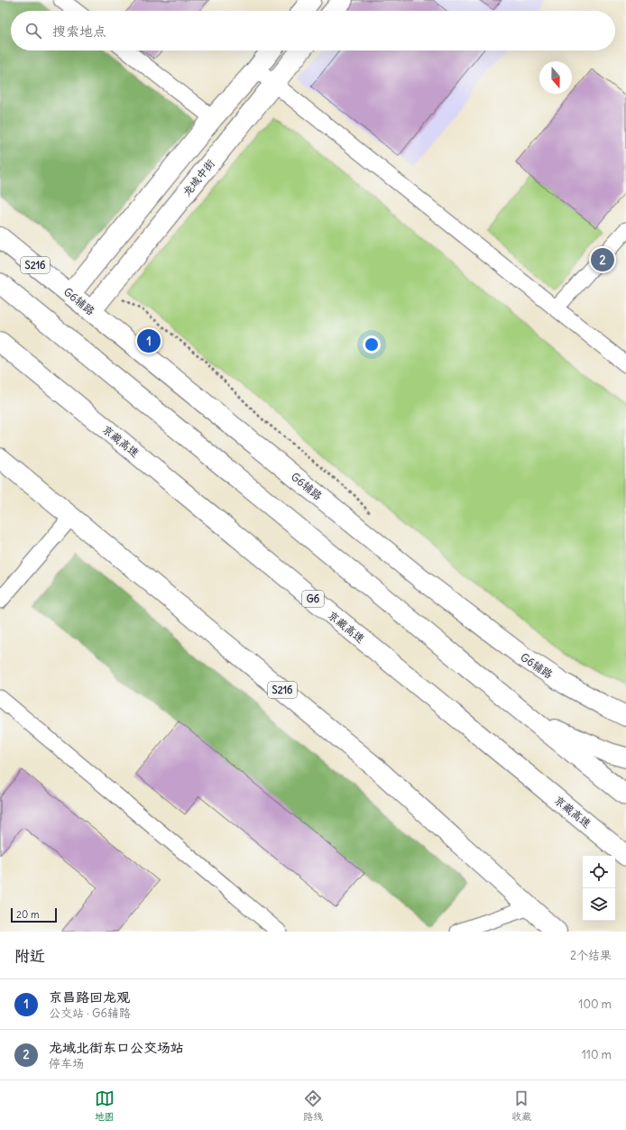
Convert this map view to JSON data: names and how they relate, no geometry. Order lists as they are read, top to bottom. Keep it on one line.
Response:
{"streets":{"main road":["龙域中街","S216","G6辅路","京藏高速","G6"]},"crossings":[["龙域中街","G6辅路"]],"scale_bar":"20 m","north":"bottom","page":{"search":"搜索地点","pins":["2","1"],"scale":"20 m","heading":["附近","2个结果"],"list":[{"mark":"1","name":"京昌路回龙观","note":"公交站 · G6辅路","value":"100 m"},{"mark":"2","name":"龙域北街东口公交场站","note":"停车场","value":"110 m"}],"nav":["地图","路线","收藏"]}}
